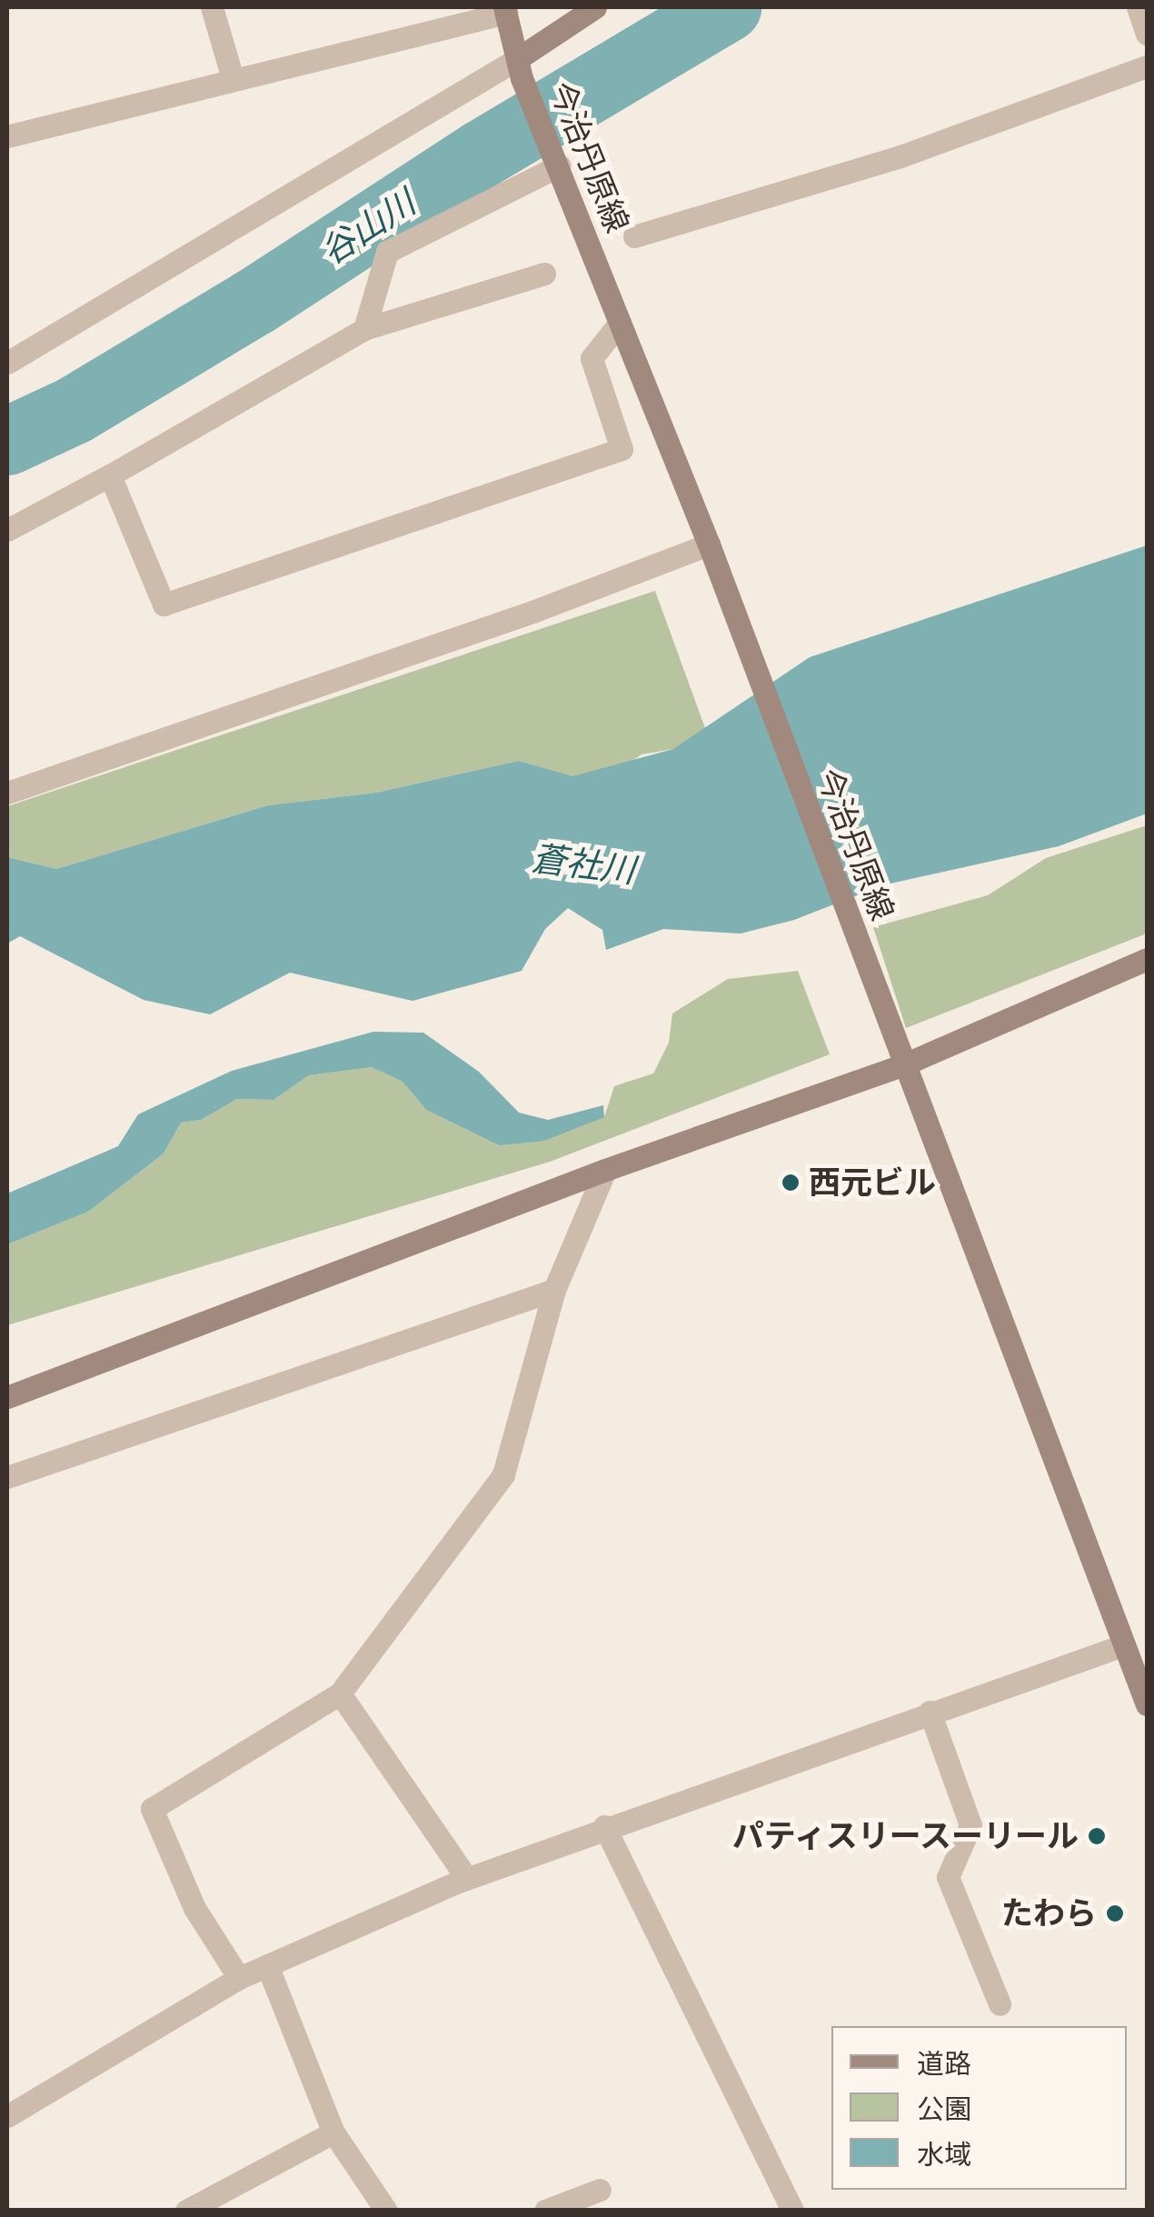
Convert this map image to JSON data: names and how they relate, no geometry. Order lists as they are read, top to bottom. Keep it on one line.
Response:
{"streets":{"main road":["今治丹原線"]},"water":["谷山川","蒼社川"],"places":["西元ビル","パティスリースーリール","たわら"],"legend":["道路","公園","水域"]}
